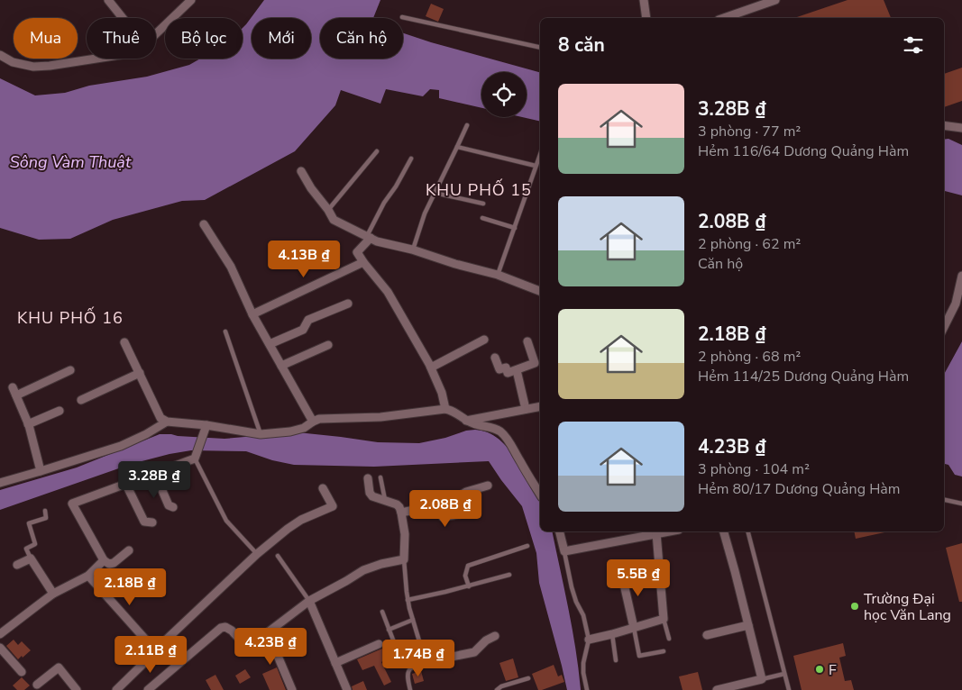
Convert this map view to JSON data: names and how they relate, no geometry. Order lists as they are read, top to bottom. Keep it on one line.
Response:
{"districts":["KHU PHỐ 15","KHU PHỐ 16"],"water":["Sông Vàm Thuật"],"places":["Trường Đại học Văn Lang","F"],"page":{"chip":["Mua","Thuê","Bộ lọc","Mới","Căn hộ"],"heading":"8 căn","list":[{"name":"3.28B ₫","note":"3 phòng · 77 m² · Hẻm 116/64 Dương Quảng Hàm"},{"name":"2.08B ₫","note":"2 phòng · 62 m² · Căn hộ"},{"name":"2.18B ₫","note":"2 phòng · 68 m² · Hẻm 114/25 Dương Quảng Hàm"},{"name":"4.23B ₫","note":"3 phòng · 104 m² · Hẻm 80/17 Dương Quảng Hàm"}],"price":["4.13B ₫","3.28B ₫","2.08B ₫","5.5B ₫","2.18B ₫","4.23B ₫","2.11B ₫","1.74B ₫"]}}
